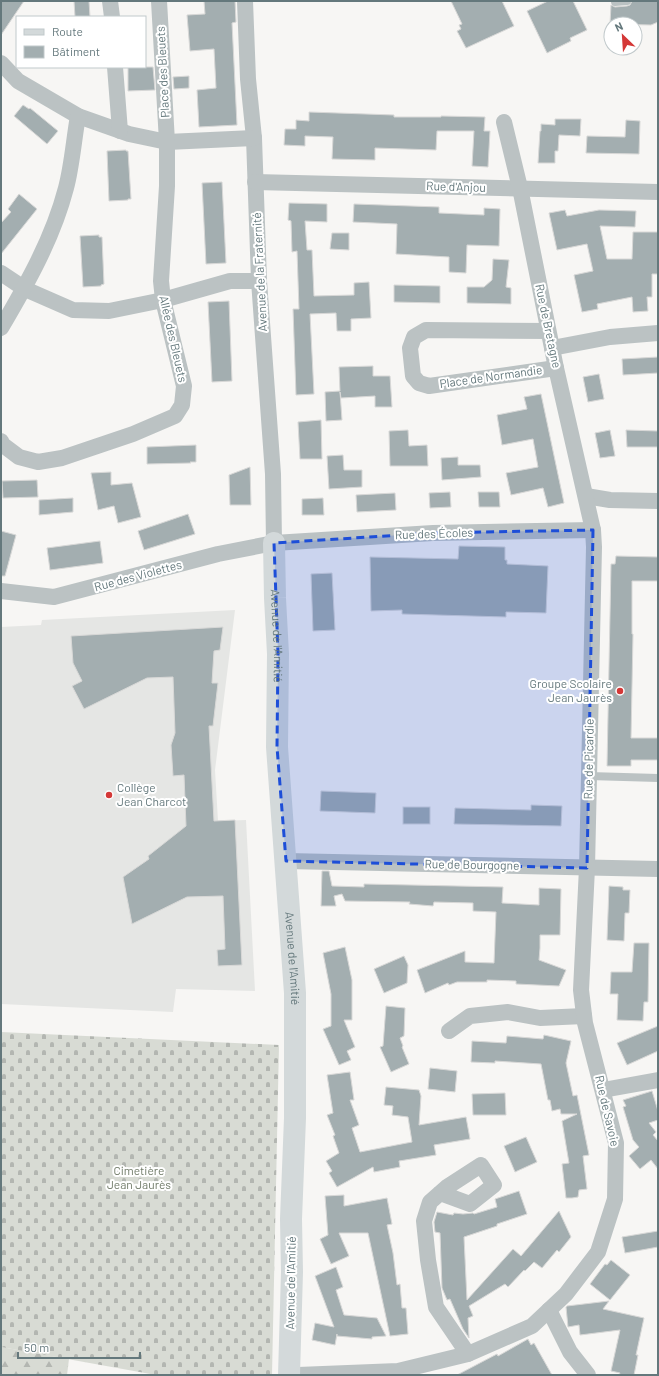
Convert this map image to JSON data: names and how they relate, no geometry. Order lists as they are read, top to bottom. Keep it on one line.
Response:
{"streets":{"street":["Place des Bleuets","Rue d'Anjou","Avenue de la Fraternité","Rue de Bretagne","Allée des Bleuets","Place de Normandie","Rue des Écoles","Rue des Violettes","Avenue de l'Amitié","Rue de Picardie","Rue de Bourgogne","Rue de Savoie"]},"crossings":[["Place des Bleuets","Allée des Bleuets"],["Rue d'Anjou","Avenue de la Fraternité"],["Rue d'Anjou","Rue de Bretagne"],["Avenue de la Fraternité","Rue des Écoles"],["Avenue de la Fraternité","Rue des Violettes"],["Avenue de la Fraternité","Avenue de l'Amitié"],["Rue de Bretagne","Place de Normandie"],["Rue de Bretagne","Rue des Écoles"],["Rue de Bretagne","Rue de Picardie"],["Rue des Écoles","Rue des Violettes"],["Rue des Écoles","Avenue de l'Amitié"],["Rue des Écoles","Rue de Picardie"],["Rue des Violettes","Avenue de l'Amitié"],["Avenue de l'Amitié","Rue de Bourgogne"],["Rue de Picardie","Rue de Bourgogne"],["Rue de Picardie","Rue de Savoie"],["Rue de Bourgogne","Rue de Savoie"]],"parks":["Cimetière Jean Jaurès"],"places":["Groupe Scolaire Jean Jaurès","Collège Jean Charcot"],"legend":["Route","Bâtiment"],"scale_bar":"50 m","north":"top left"}
